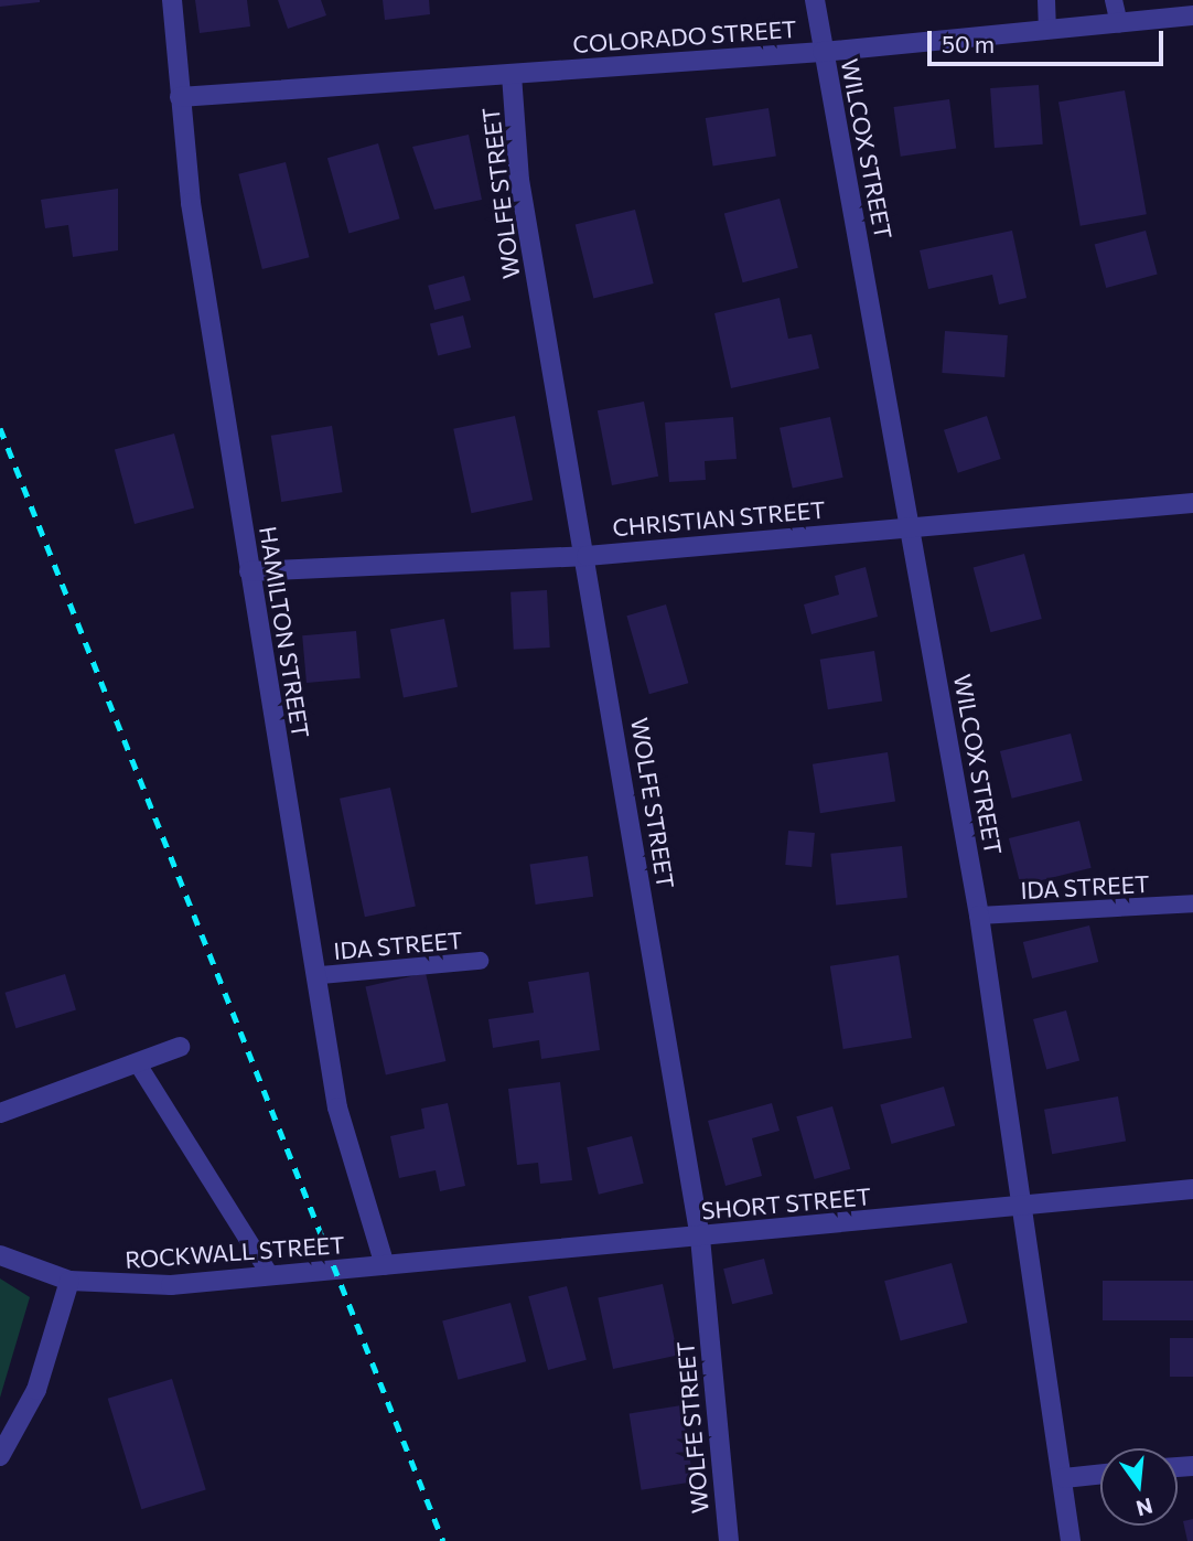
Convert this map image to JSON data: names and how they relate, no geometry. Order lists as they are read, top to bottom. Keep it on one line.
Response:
{"streets":{"street":["COLORADO STREET","WILCOX STREET","WOLFE STREET","CHRISTIAN STREET","HAMILTON STREET","SHORT STREET","ROCKWALL STREET"],"lane":["IDA STREET"]},"crossings":[["COLORADO STREET","WILCOX STREET"],["COLORADO STREET","WOLFE STREET"],["COLORADO STREET","HAMILTON STREET"],["WILCOX STREET","CHRISTIAN STREET"],["WILCOX STREET","IDA STREET"],["WILCOX STREET","SHORT STREET"],["WOLFE STREET","CHRISTIAN STREET"],["WOLFE STREET","SHORT STREET"],["CHRISTIAN STREET","HAMILTON STREET"],["HAMILTON STREET","IDA STREET"],["HAMILTON STREET","SHORT STREET"],["HAMILTON STREET","ROCKWALL STREET"],["SHORT STREET","ROCKWALL STREET"]],"scale_bar":"50 m","north":"bottom"}
